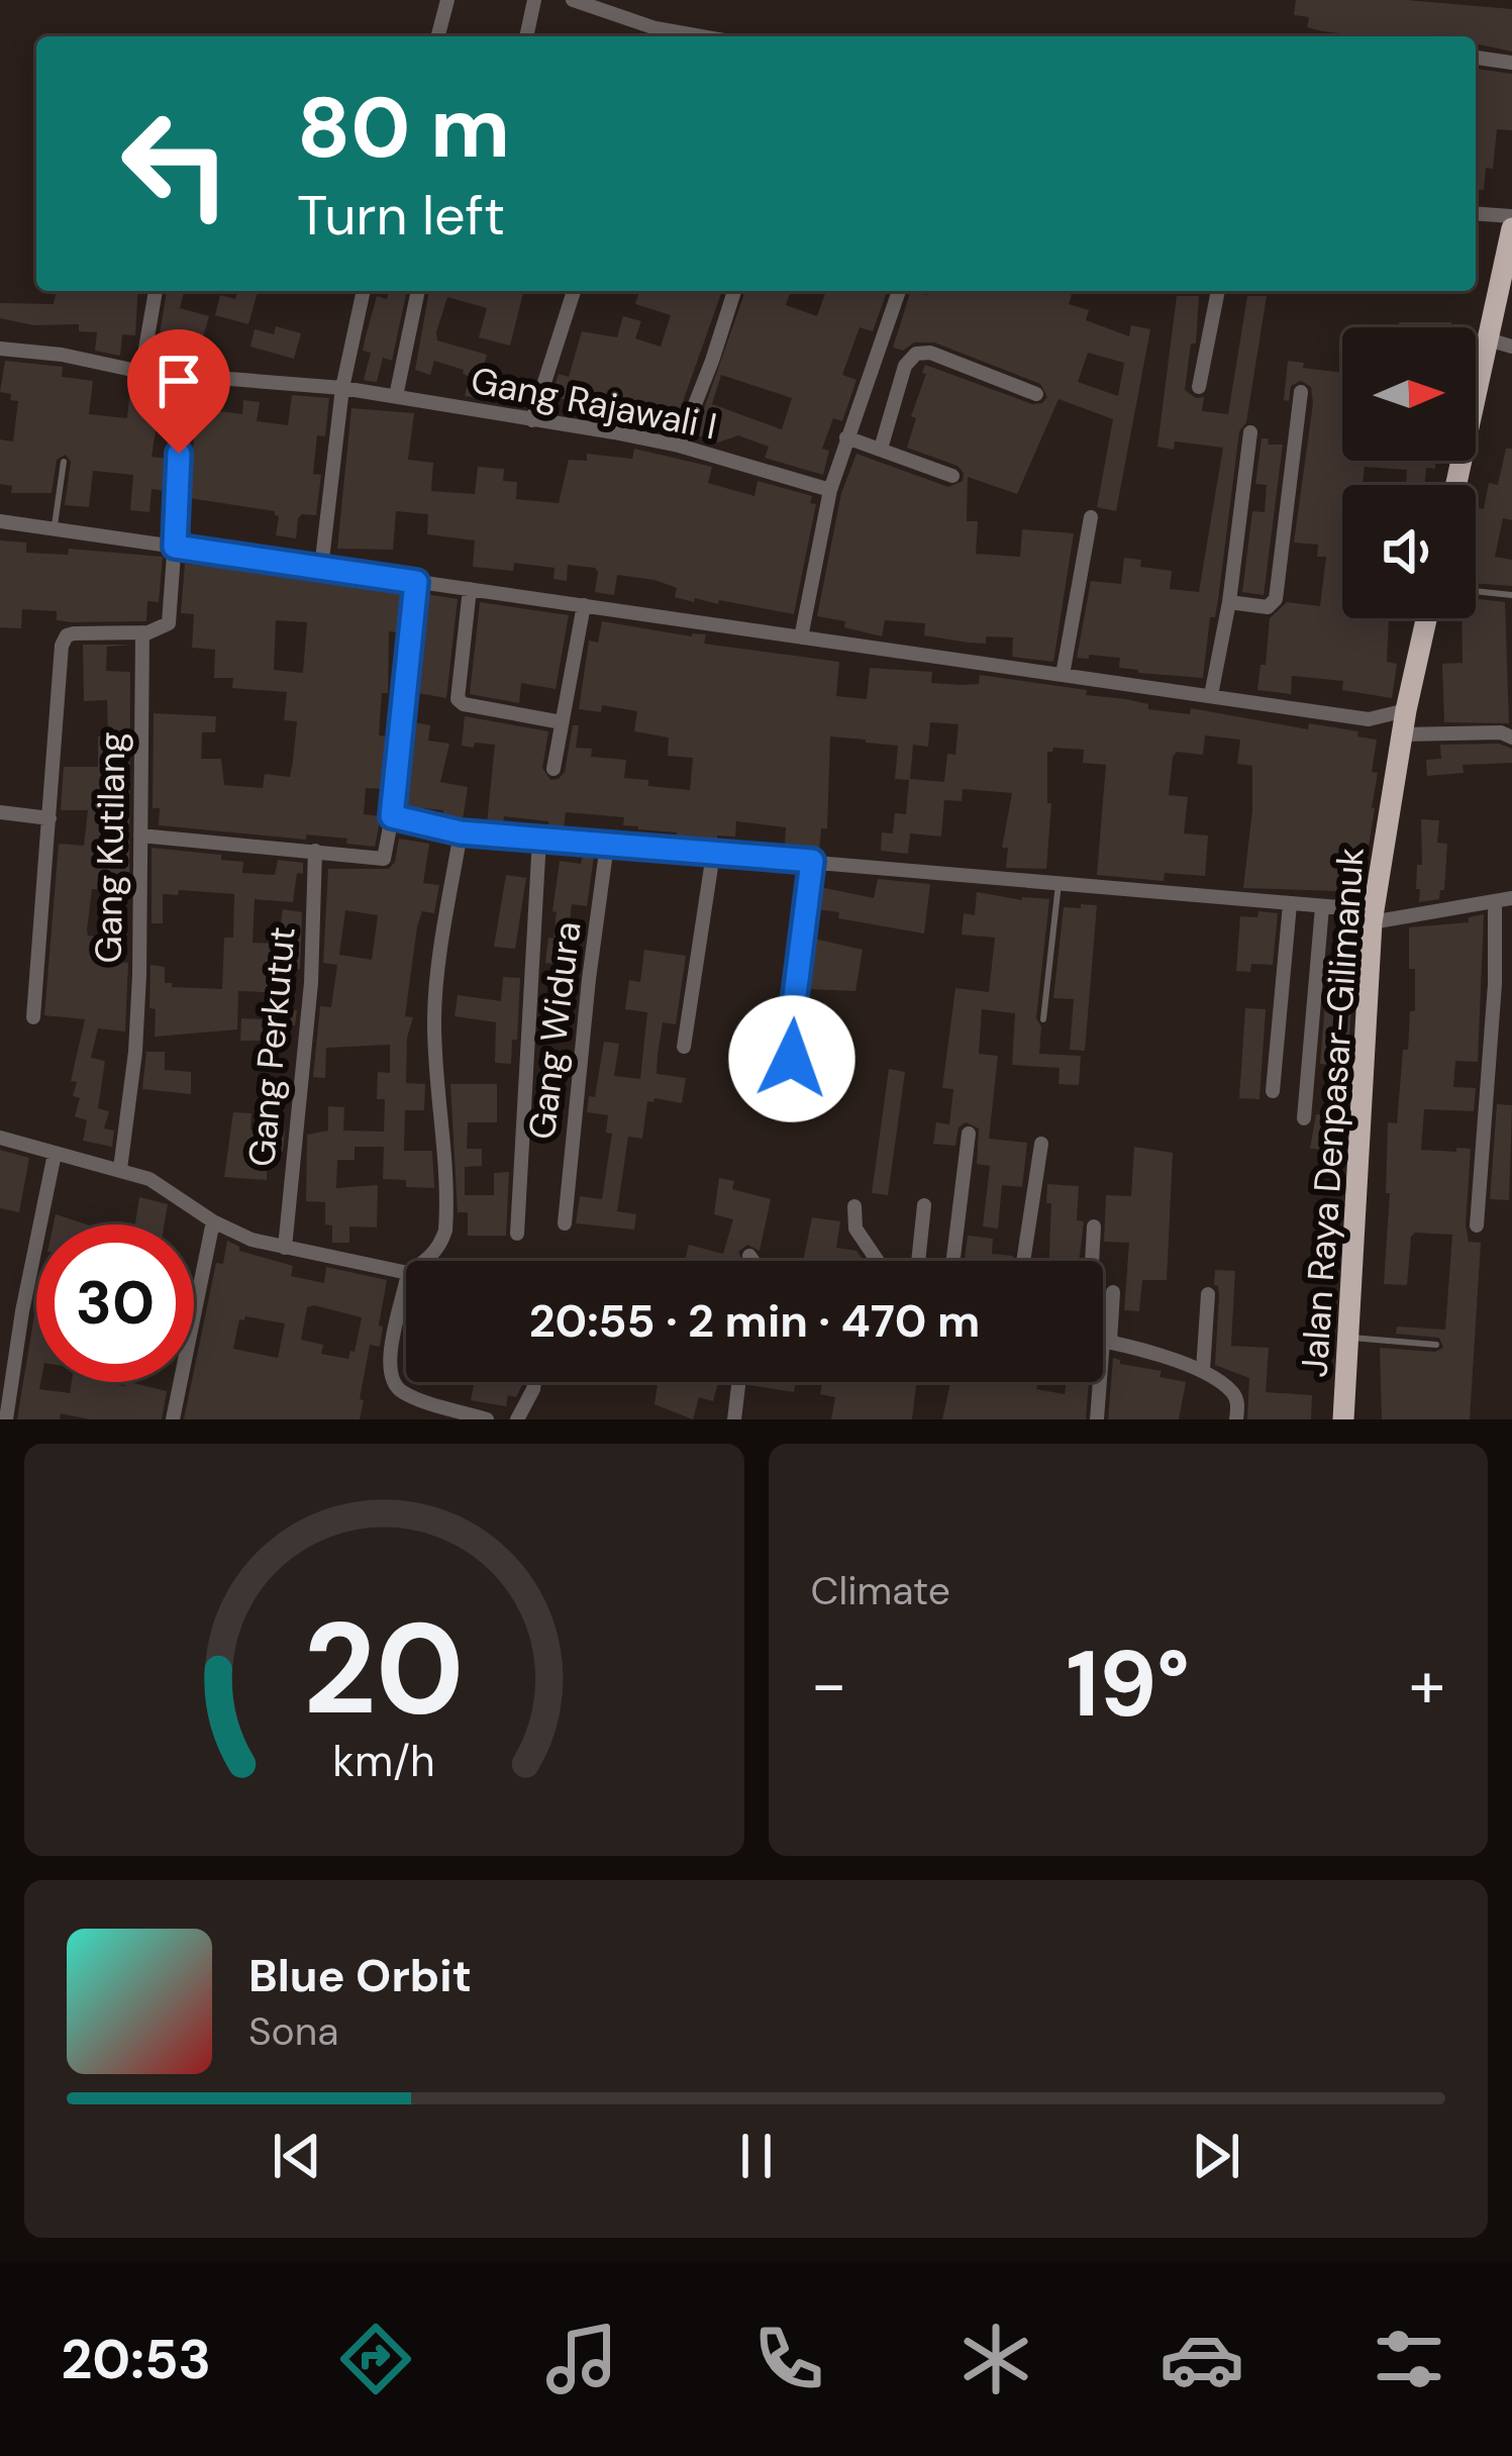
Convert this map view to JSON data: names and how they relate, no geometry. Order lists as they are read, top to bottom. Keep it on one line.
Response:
{"streets":{"highway":["Jalan Raya Denpasar-Gilimanuk"],"street":["Gang Rajawali I","Gang Kutilang","Gang Widura","Gang Perkutut"]},"north":"right","page":{"turn":["80 m","Turn left"],"limit":"30","trip":"20:55 · 2 min · 470 m","tile":"Climate","heat":["−","19°","+"],"song":["Blue Orbit","Sona"],"tabs":"20:53","gauge":["20","km/h"]}}
